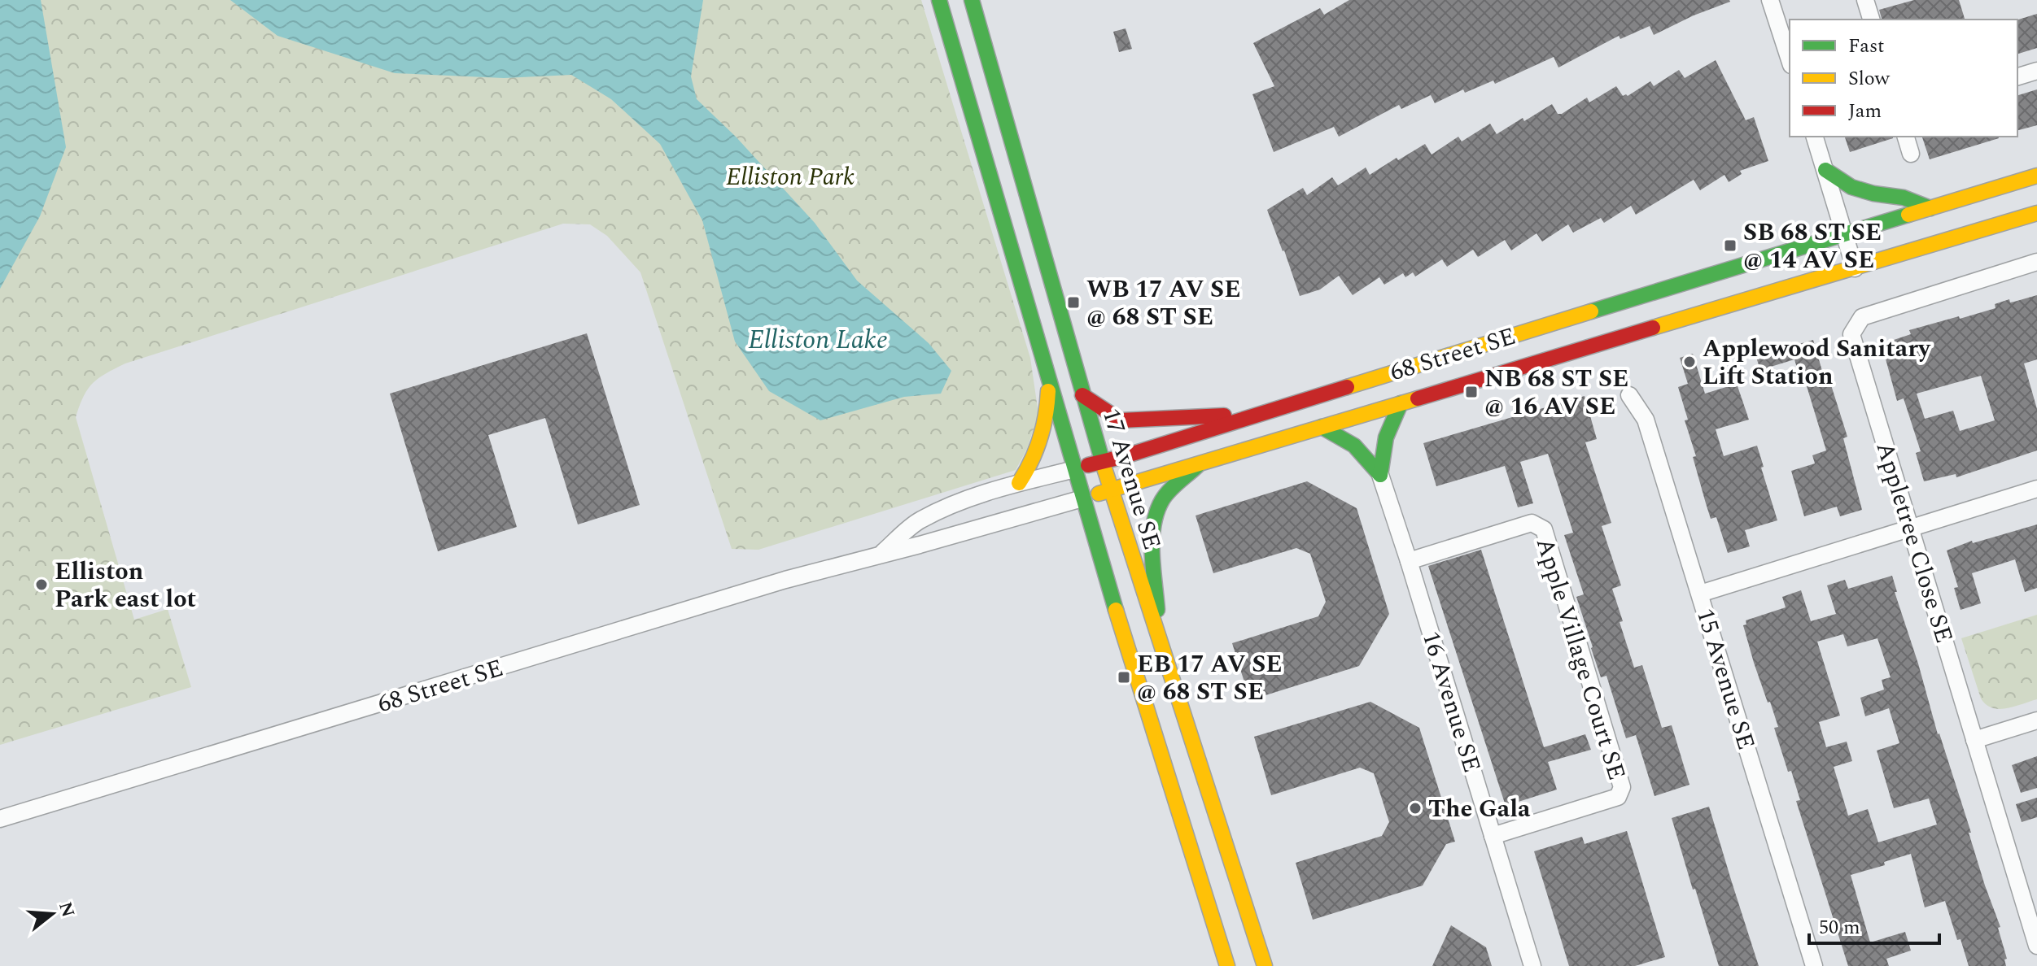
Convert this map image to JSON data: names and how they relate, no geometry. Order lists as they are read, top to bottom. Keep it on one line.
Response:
{"streets":{"main road":["68 Street SE","17 Avenue SE"],"street":["Appletree Close SE","Apple Village Court SE","15 Avenue SE","16 Avenue SE"]},"crossings":[["68 Street SE","17 Avenue SE"],["Apple Village Court SE","16 Avenue SE"]],"water":["Elliston Lake"],"parks":["Elliston Park"],"places":{"transit":["SB 68 ST SE @ 14 AV SE","WB 17 AV SE @ 68 ST SE","NB 68 ST SE @ 16 AV SE","EB 17 AV SE @ 68 ST SE"],"other":["Applewood Sanitary Lift Station","Elliston Park east lot","The Gala"]},"legend":["Fast","Slow","Jam"],"scale_bar":"50 m","north":"right"}
